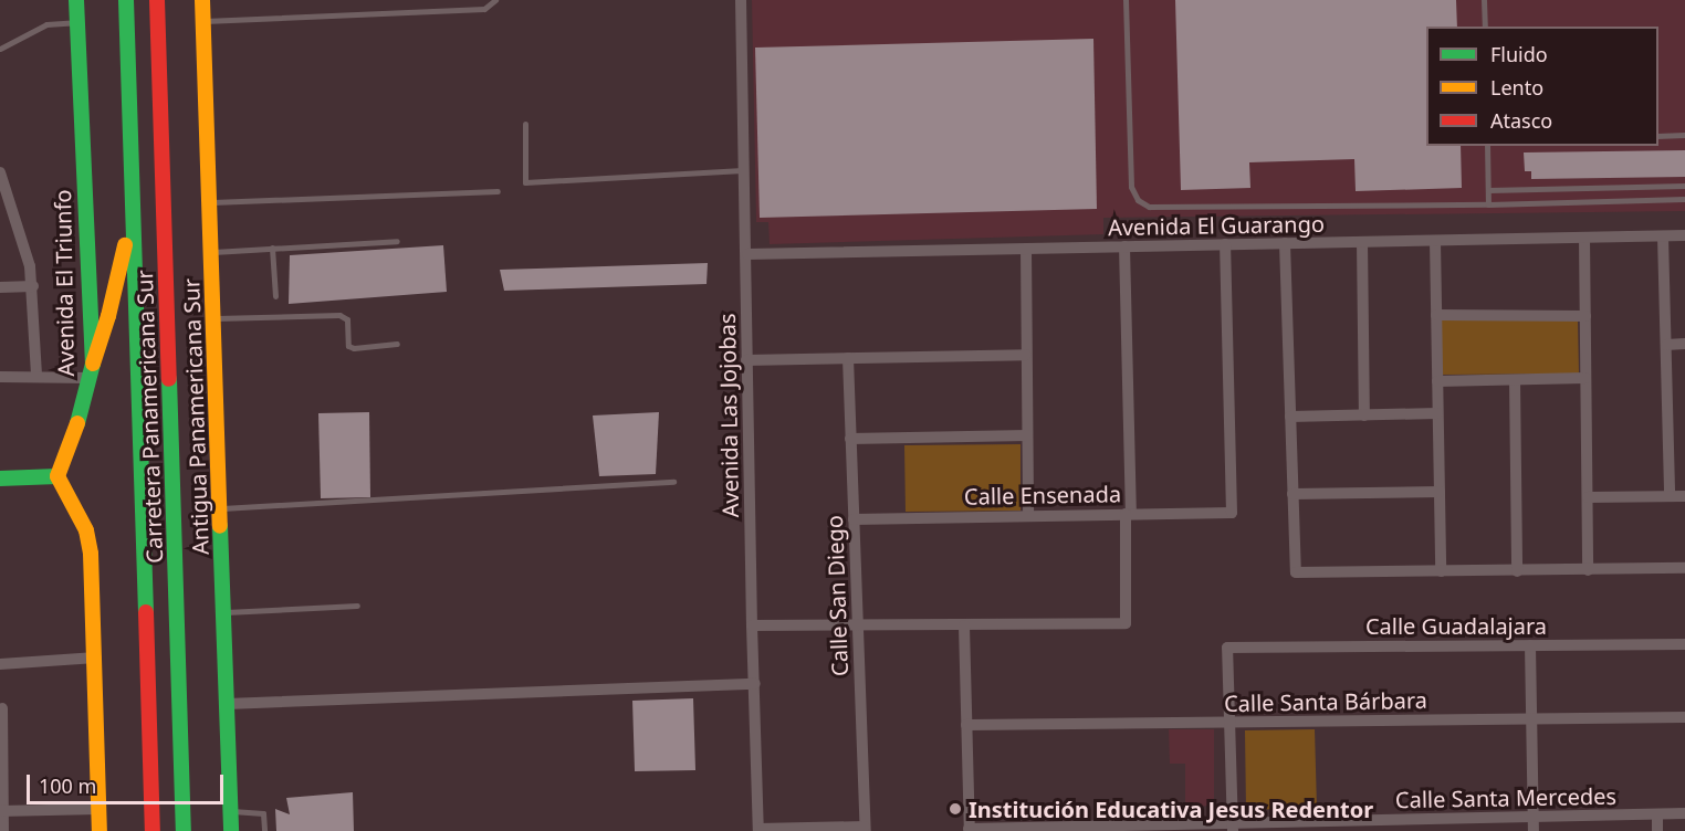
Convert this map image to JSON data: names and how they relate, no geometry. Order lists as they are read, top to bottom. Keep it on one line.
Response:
{"streets":{"main road":["Avenida El Triunfo","Carretera Panamericana Sur","Antigua Panamericana Sur"],"street":["Avenida El Guarango","Avenida Las Jojobas","Calle Ensenada","Calle San Diego","Calle Guadalajara","Calle Santa Bárbara","Calle Santa Mercedes"]},"crossings":[["Avenida El Guarango","Avenida Las Jojobas"],["Avenida El Guarango","Calle Ensenada"],["Calle Ensenada","Calle San Diego"],["Calle Guadalajara","Calle Santa Bárbara"]],"places":["Institución Educativa Jesus Redentor"],"legend":["Fluido","Lento","Atasco"],"scale_bar":"100 m"}
